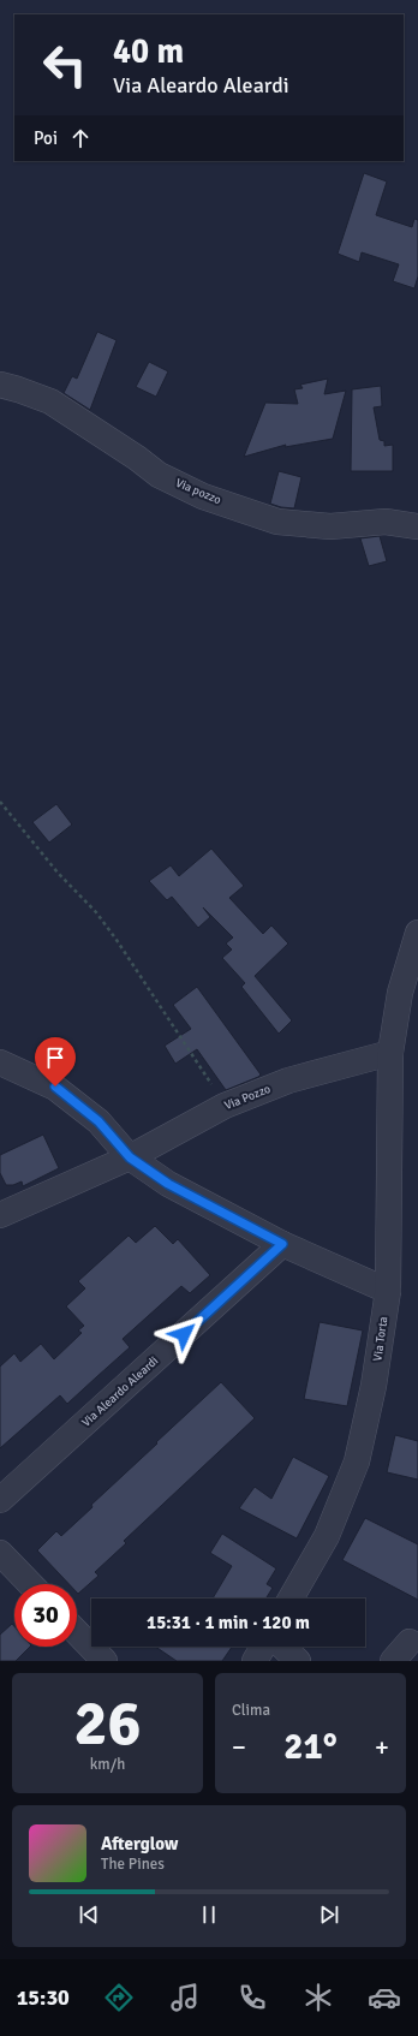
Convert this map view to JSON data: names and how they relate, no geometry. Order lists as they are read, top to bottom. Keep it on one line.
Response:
{"streets":{"street":["Via pozzo","Via Pozzo","Via Torta","Via Aleardo Aleardi"]},"crossings":[["Via Pozzo","Via Torta"]],"page":{"turn":["40 m","Via Aleardo Aleardi"],"then":"Poi","limit":"30","trip":"15:31 · 1 min · 120 m","tile":[["26","km/h"],"Clima"],"heat":["−","21°","+"],"song":["Afterglow","The Pines"],"tabs":"15:30"}}
